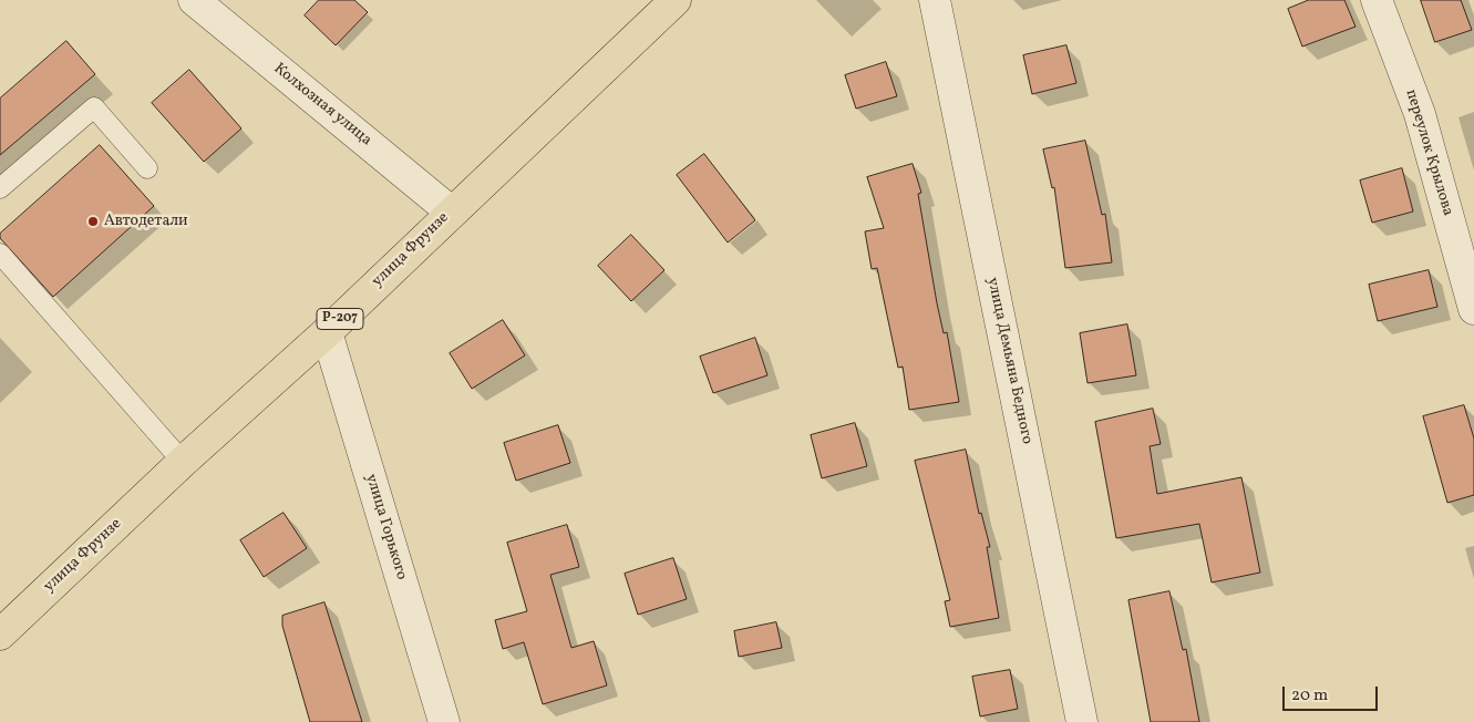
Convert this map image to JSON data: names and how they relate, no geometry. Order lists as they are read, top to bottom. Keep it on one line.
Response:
{"streets":{"main road":["улица Фрунзе","Р-207"],"street":["Колхозная улица","переулок Крылова","улица Демьяна Бедного","улица Горького"]},"crossings":[["Колхозная улица","улица Фрунзе"],["улица Фрунзе","улица Горького"]],"places":["Автодетали"],"scale_bar":"20 m"}
